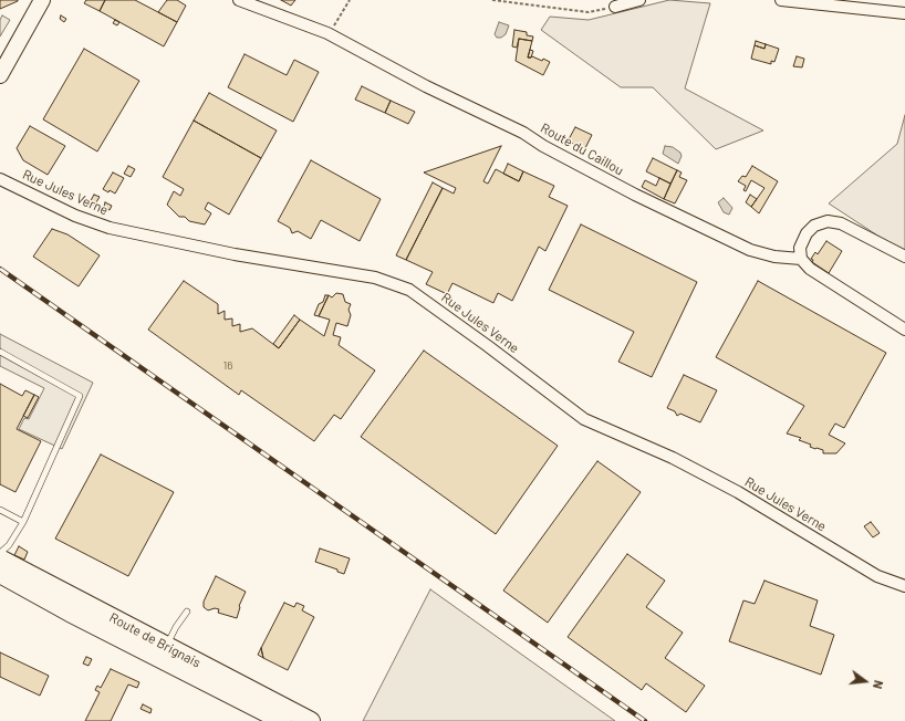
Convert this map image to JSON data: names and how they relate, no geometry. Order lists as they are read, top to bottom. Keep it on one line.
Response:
{"streets":{"main road":["Route de Brignais"],"street":["Route du Caillou","Rue Jules Verne"]},"house_numbers":["16"],"north":"right"}
